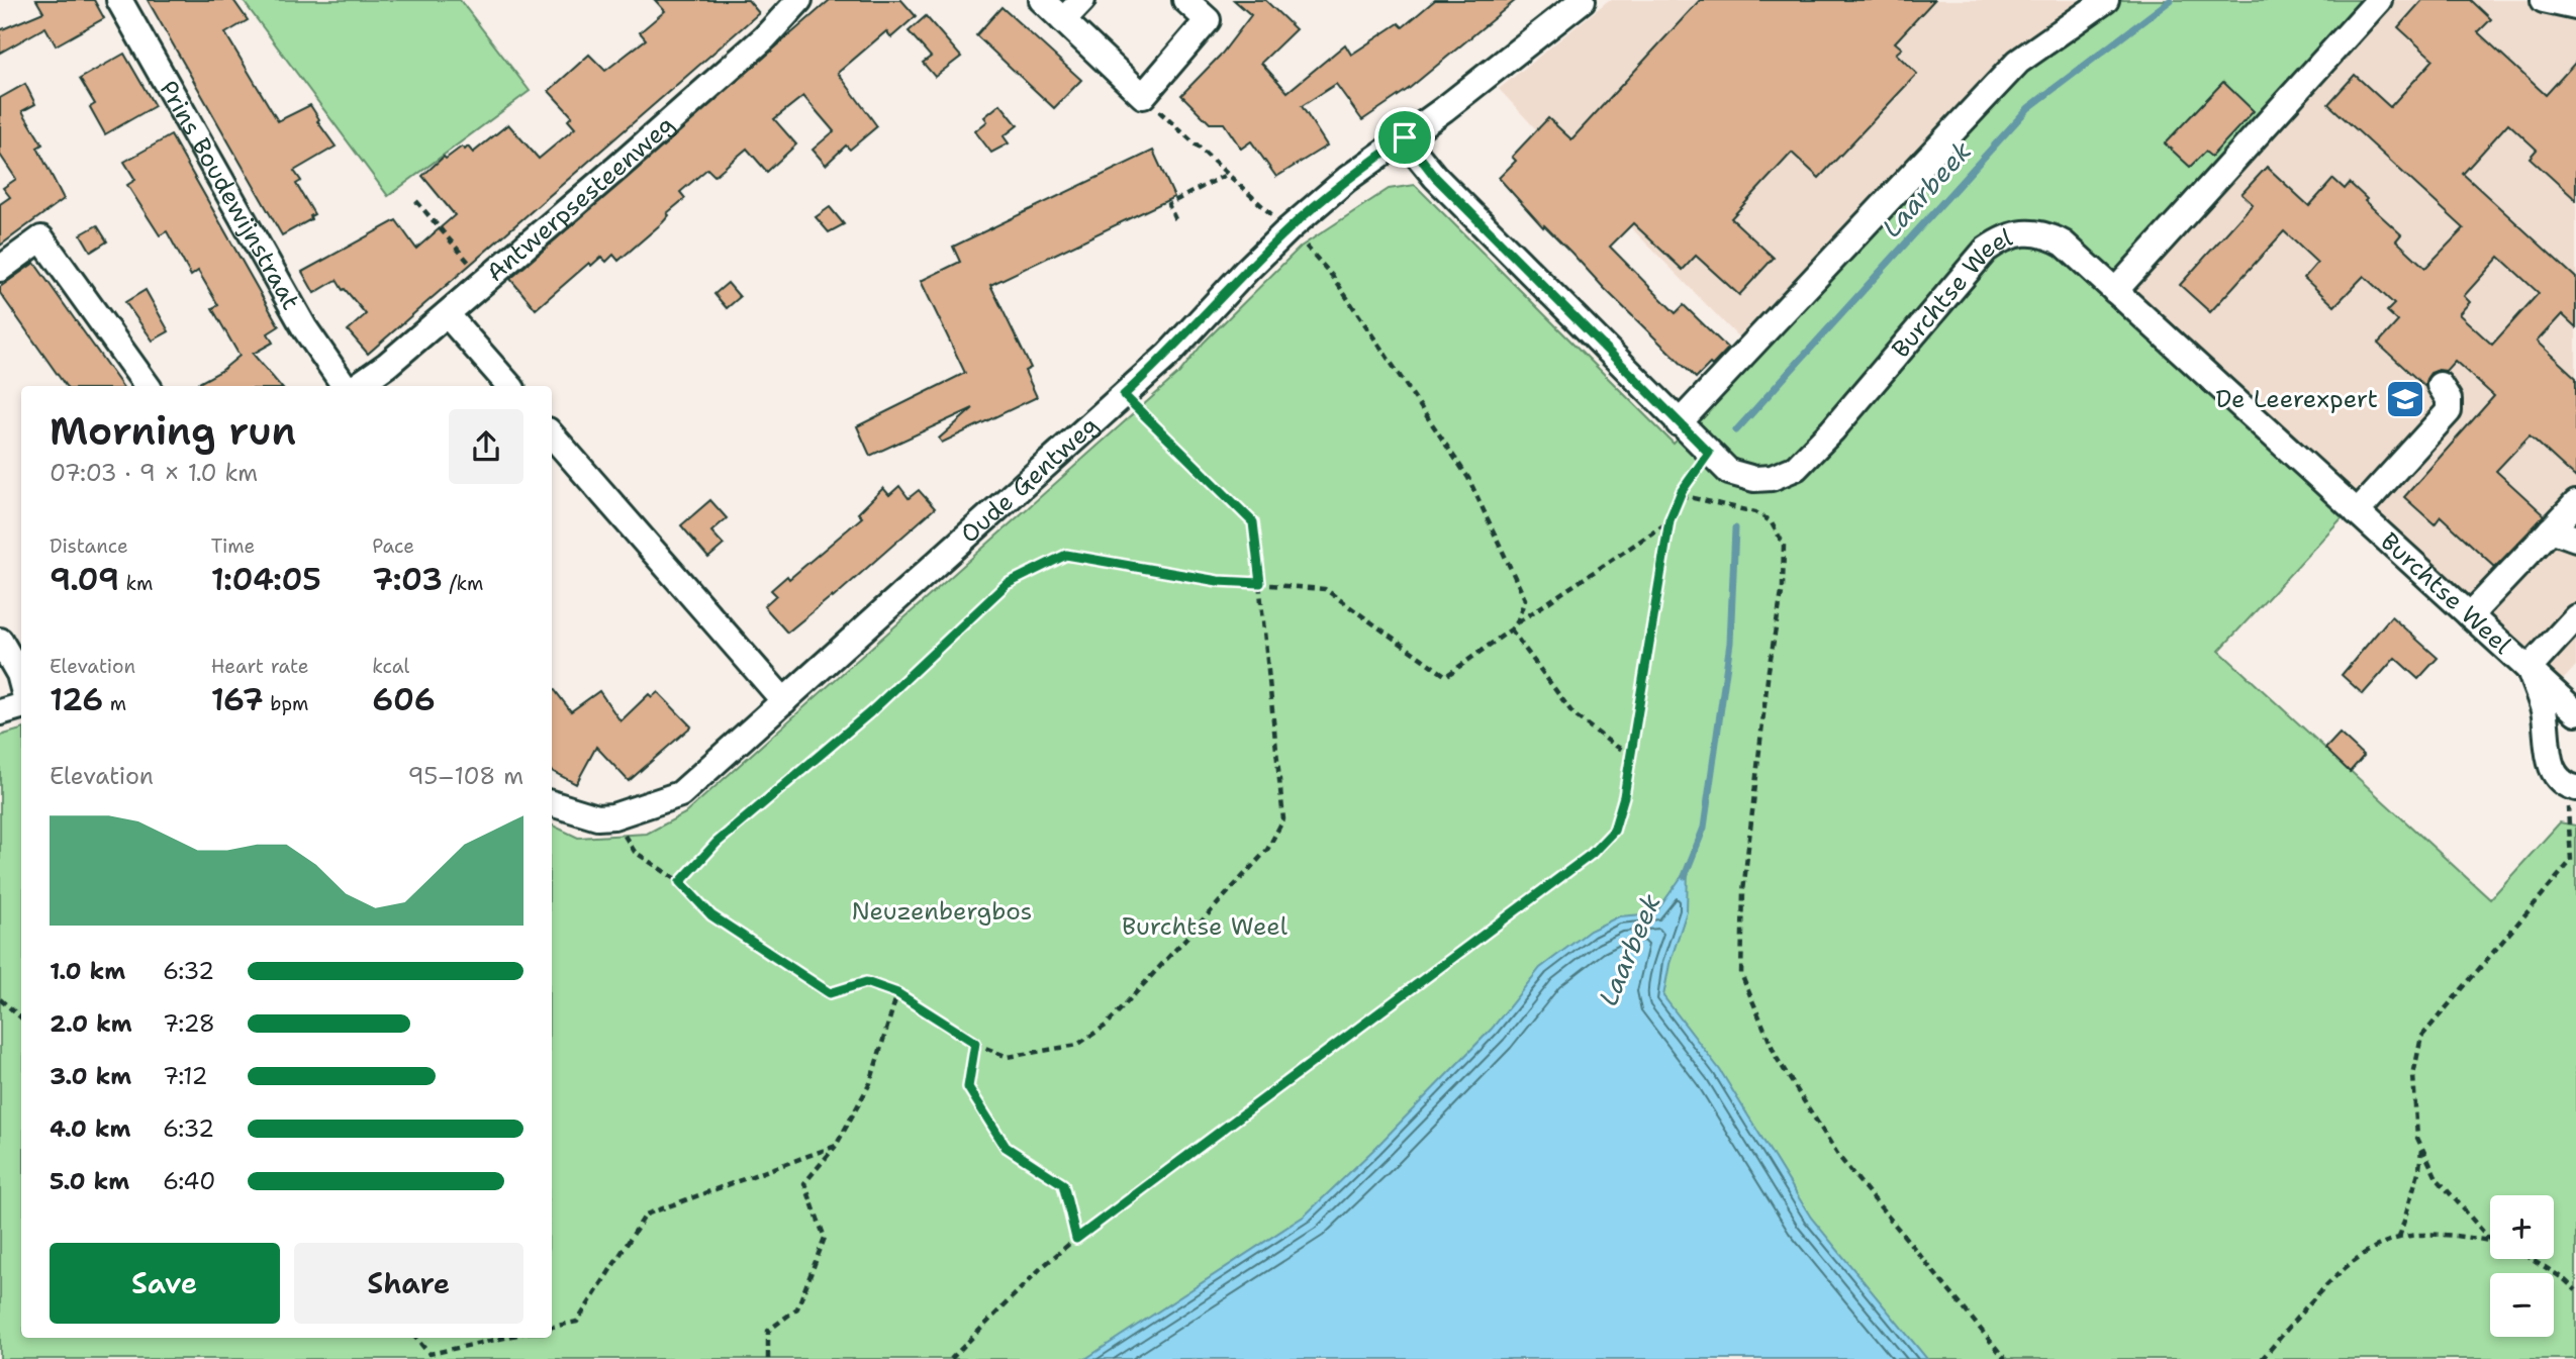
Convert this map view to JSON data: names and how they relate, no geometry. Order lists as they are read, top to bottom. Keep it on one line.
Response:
{"streets":{"street":["Prins Boudewijnstraat","Antwerpsesteenweg","Burchtse Weel","Oude Gentweg"]},"crossings":[["Burchtse Weel","Oude Gentweg"]],"water":["Laarbeek"],"parks":["Neuzenbergbos","Burchtse Weel"],"places":{"school or university":["De Leerexpert"]},"page":{"heading":["Morning run","07:03 · 9 × 1.0 km"],"stats":[["Distance","9.09 km"],["Time","1:04:05"],["Pace","7:03 /km"],["Elevation","126 m"],["Heart rate","167 bpm"],["kcal","606"]],"chart":["Elevation","95–108 m"],"list":[{"name":"1.0 km","note":"6:32"},{"name":"2.0 km","note":"7:28"},{"name":"3.0 km","note":"7:12"},{"name":"4.0 km","note":"6:32"},{"name":"5.0 km","note":"6:40"}],"map_buttons":["+","−"],"buttons":["Save","Share"]}}
